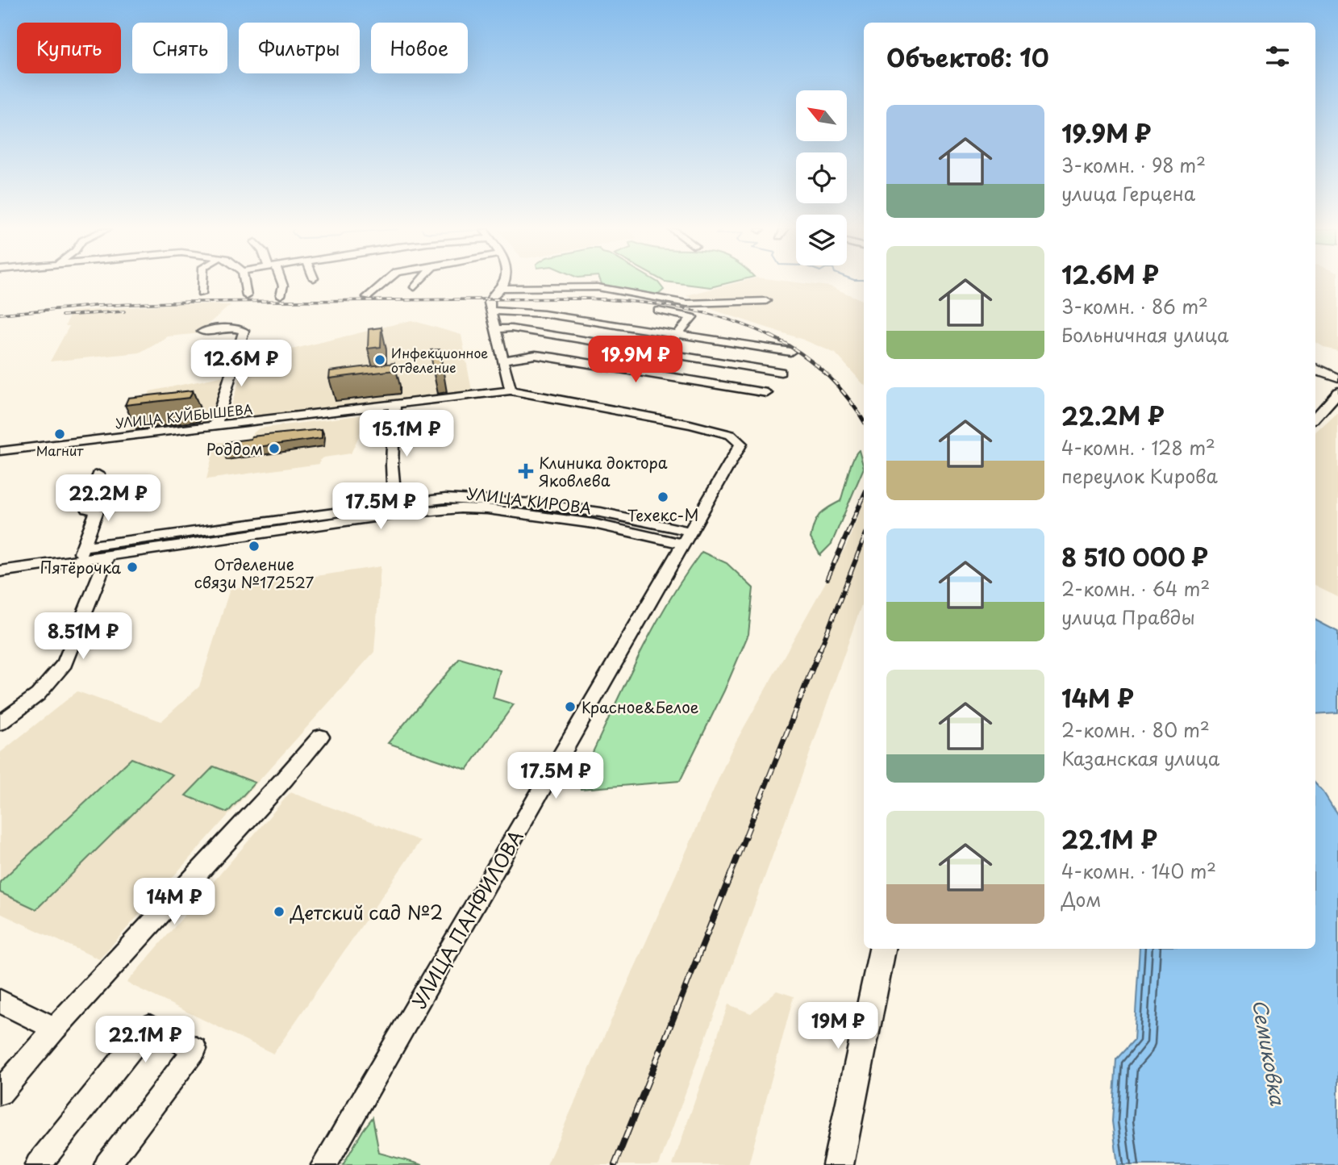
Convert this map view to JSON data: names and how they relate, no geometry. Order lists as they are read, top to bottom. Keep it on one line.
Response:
{"streets":{"street":["УЛИЦА КУЙБЫШЕВА","УЛИЦА КИРОВА","УЛИЦА ПАНФИЛОВА"]},"crossings":[["УЛИЦА КУЙБЫШЕВА","УЛИЦА ПАНФИЛОВА"],["УЛИЦА КИРОВА","УЛИЦА ПАНФИЛОВА"]],"water":["Семиковка"],"places":{"other":["Инфекционное отделение","Магнит","Роддом","Техекс-М","Отделение связи №172527","Пятёрочка","Красное&Белое","Детский сад №2"],"health":["Клиника доктора Яковлева"]},"north":"top left","page":{"chip":["Купить","Снять","Фильтры","Новое"],"heading":"Объектов: 10","list":[{"name":"19.9M ₽","note":"3-комн. · 98 m² · улица Герцена"},{"name":"12.6M ₽","note":"3-комн. · 86 m² · Больничная улица"},{"name":"22.2M ₽","note":"4-комн. · 128 m² · переулок Кирова"},{"name":"8 510 000 ₽","note":"2-комн. · 64 m² · улица Правды"},{"name":"14M ₽","note":"2-комн. · 80 m² · Казанская улица"},{"name":"22.1M ₽","note":"4-комн. · 140 m² · Дом"}],"price":["19.9M ₽","12.6M ₽","15.1M ₽","22.2M ₽","17.5M ₽","8.51M ₽","17.5M ₽","14M ₽","19M ₽","22.1M ₽"]}}
